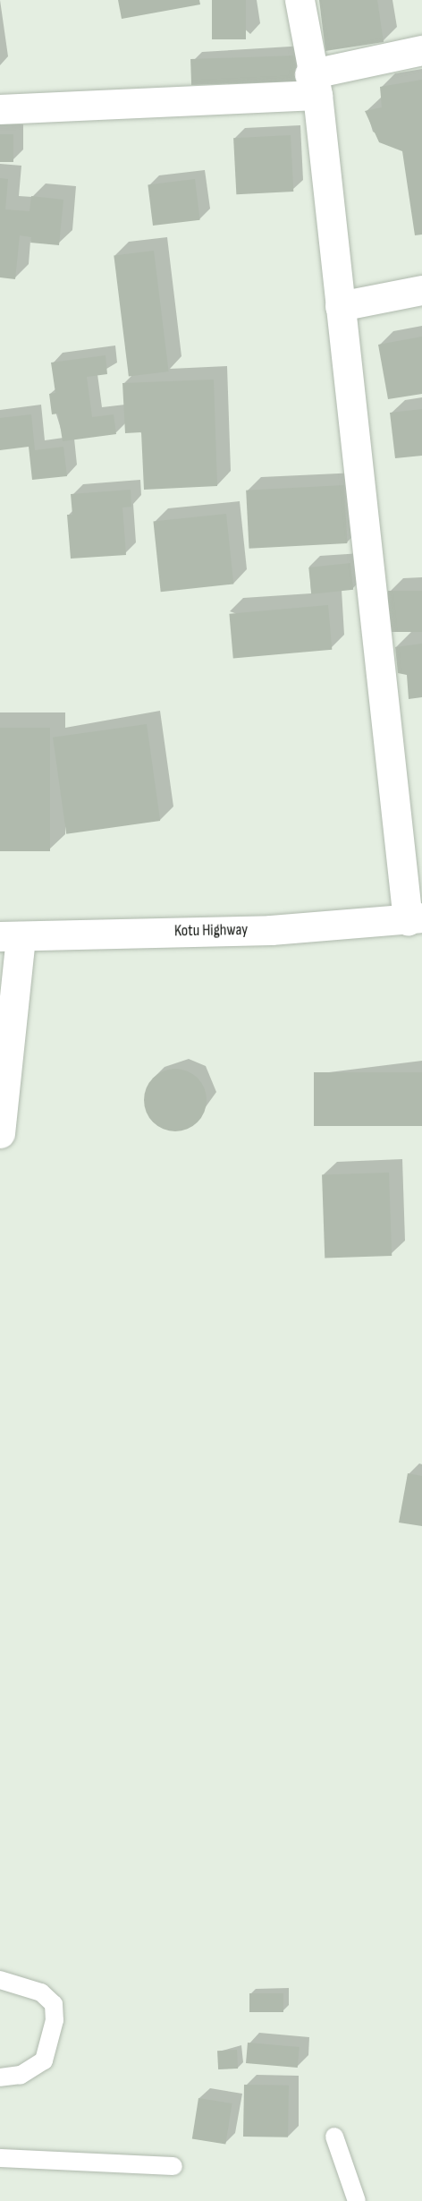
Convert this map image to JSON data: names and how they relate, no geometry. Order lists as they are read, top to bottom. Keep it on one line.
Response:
{"streets":{"street":["Kotu Highway"]}}
